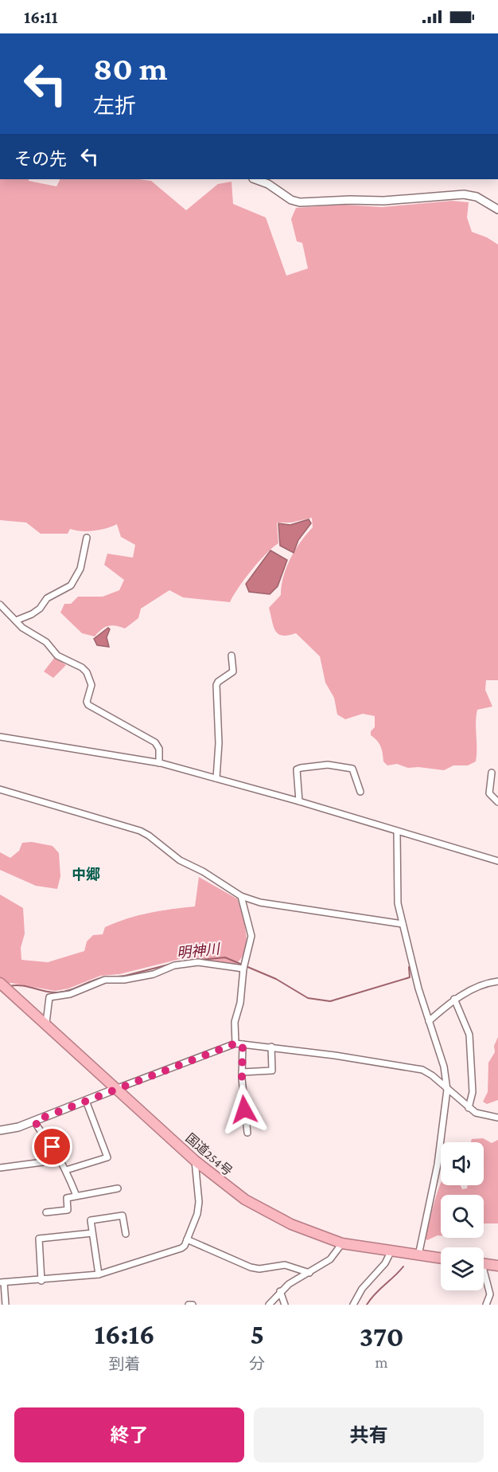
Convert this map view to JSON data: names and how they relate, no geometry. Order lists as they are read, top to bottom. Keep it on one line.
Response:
{"streets":{"highway":["国道254号"]},"districts":["中郷"],"water":["明神川"],"page":{"status":"16:11","turn":["80 m","左折"],"then":"その先","eta":["16:16","到着","5","分","370","m"],"buttons":["終了","共有"]}}
